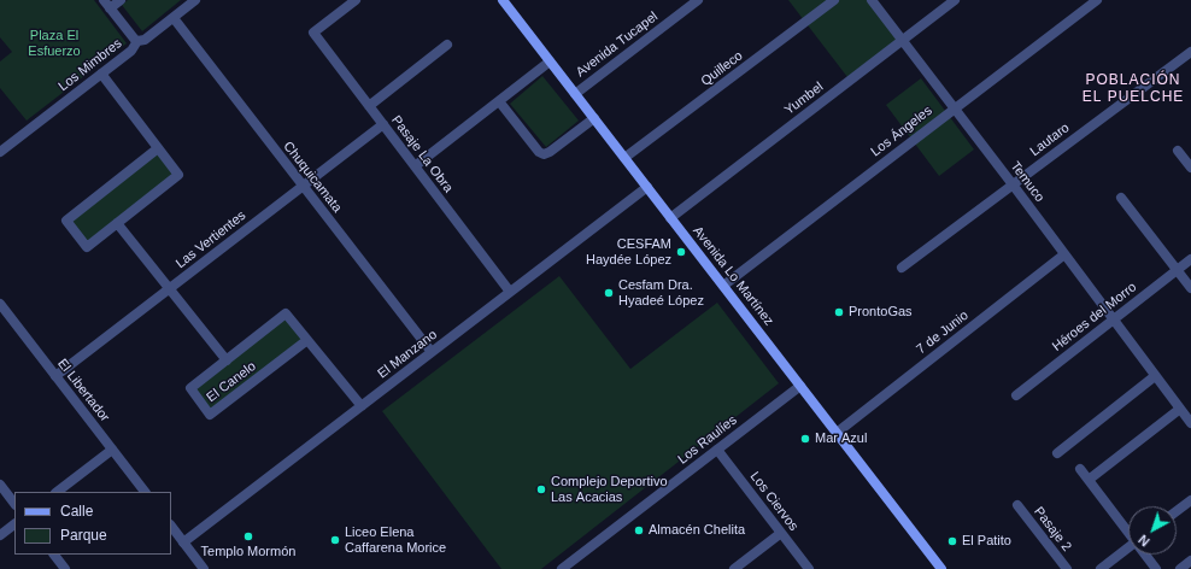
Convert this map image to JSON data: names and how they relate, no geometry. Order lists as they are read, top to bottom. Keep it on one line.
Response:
{"streets":{"main road":["Avenida Lo Martínez"],"street":["Avenida Tucapel","Los Mimbres","Quilleco","Yumbel","Los Ángeles","Lautaro","Pasaje La Obra","Chuquicamata","Temuco","Las Vertientes","Héroes del Morro","7 de Junio","El Manzano","El Canelo","El Libertador","Los Raulíes","Los Ciervos","Pasaje 2"]},"crossings":[["Avenida Tucapel","Avenida Lo Martínez"],["Los Mimbres","Chuquicamata"],["Quilleco","Avenida Lo Martínez"],["Yumbel","Temuco"],["Yumbel","Avenida Lo Martínez"],["Los Ángeles","Temuco"],["Los Ángeles","Avenida Lo Martínez"],["Lautaro","Temuco"],["Pasaje La Obra","Las Vertientes"],["Pasaje La Obra","El Manzano"],["Chuquicamata","Las Vertientes"],["Chuquicamata","El Manzano"],["Temuco","Héroes del Morro"],["Temuco","7 de Junio"],["Las Vertientes","El Canelo"],["Las Vertientes","El Libertador"],["Avenida Lo Martínez","7 de Junio"],["Avenida Lo Martínez","El Manzano"],["Avenida Lo Martínez","Los Raulíes"],["El Manzano","El Canelo"],["Los Raulíes","Los Ciervos"]],"districts":["POBLACIÓN EL PUELCHE"],"parks":["Plaza El Esfuerzo"],"places":["CESFAM Haydée López","Cesfam Dra. Hyadeé López","ProntoGas","Mar Azul","Complejo Deportivo Las Acacias","Almacén Chelita","Templo Mormón","Liceo Elena Caffarena Morice","El Patito"],"legend":["Calle","Parque"],"north":"bottom left"}
